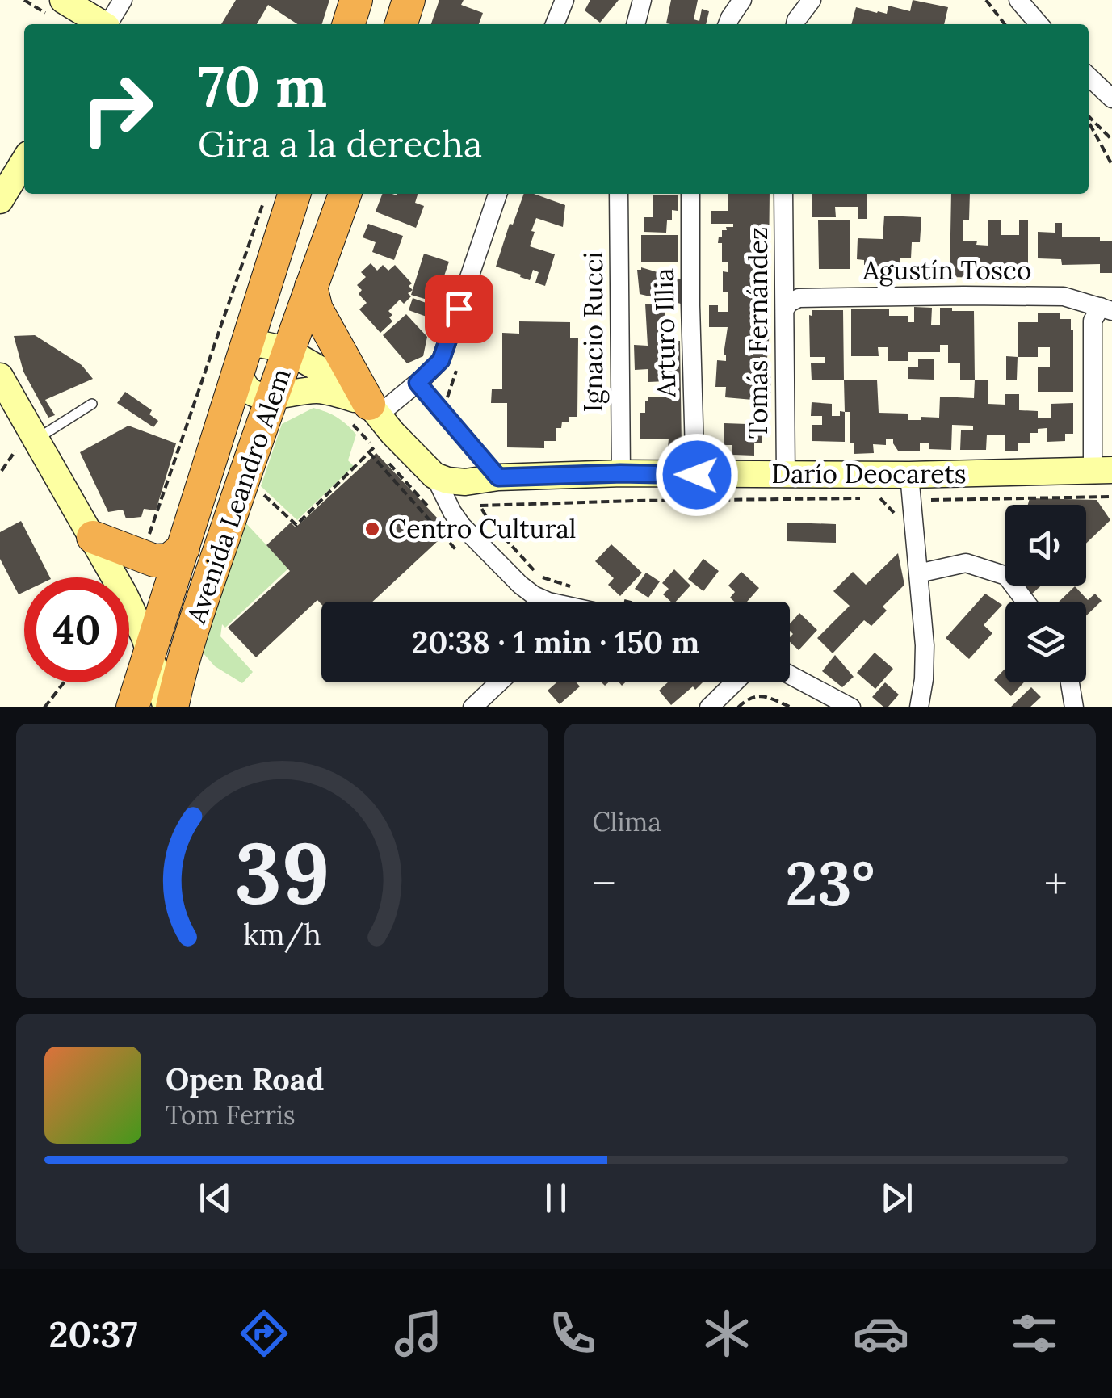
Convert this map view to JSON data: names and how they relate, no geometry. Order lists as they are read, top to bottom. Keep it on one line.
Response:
{"streets":{"highway":["Avenida Leandro Alem"],"street":["Agustín Tosco","Ignacio Rucci","Arturo Illia","Tomás Fernández","Darío Deocarets"]},"crossings":[["Agustín Tosco","Tomás Fernández"],["Ignacio Rucci","Darío Deocarets"],["Arturo Illia","Darío Deocarets"],["Tomás Fernández","Darío Deocarets"]],"places":["Centro Cultural"],"page":{"turn":["70 m","Gira a la derecha"],"limit":"40","trip":"20:38 · 1 min · 150 m","tile":"Clima","heat":["−","23°","+"],"song":["Open Road","Tom Ferris"],"tabs":"20:37","gauge":["39","km/h"]}}
